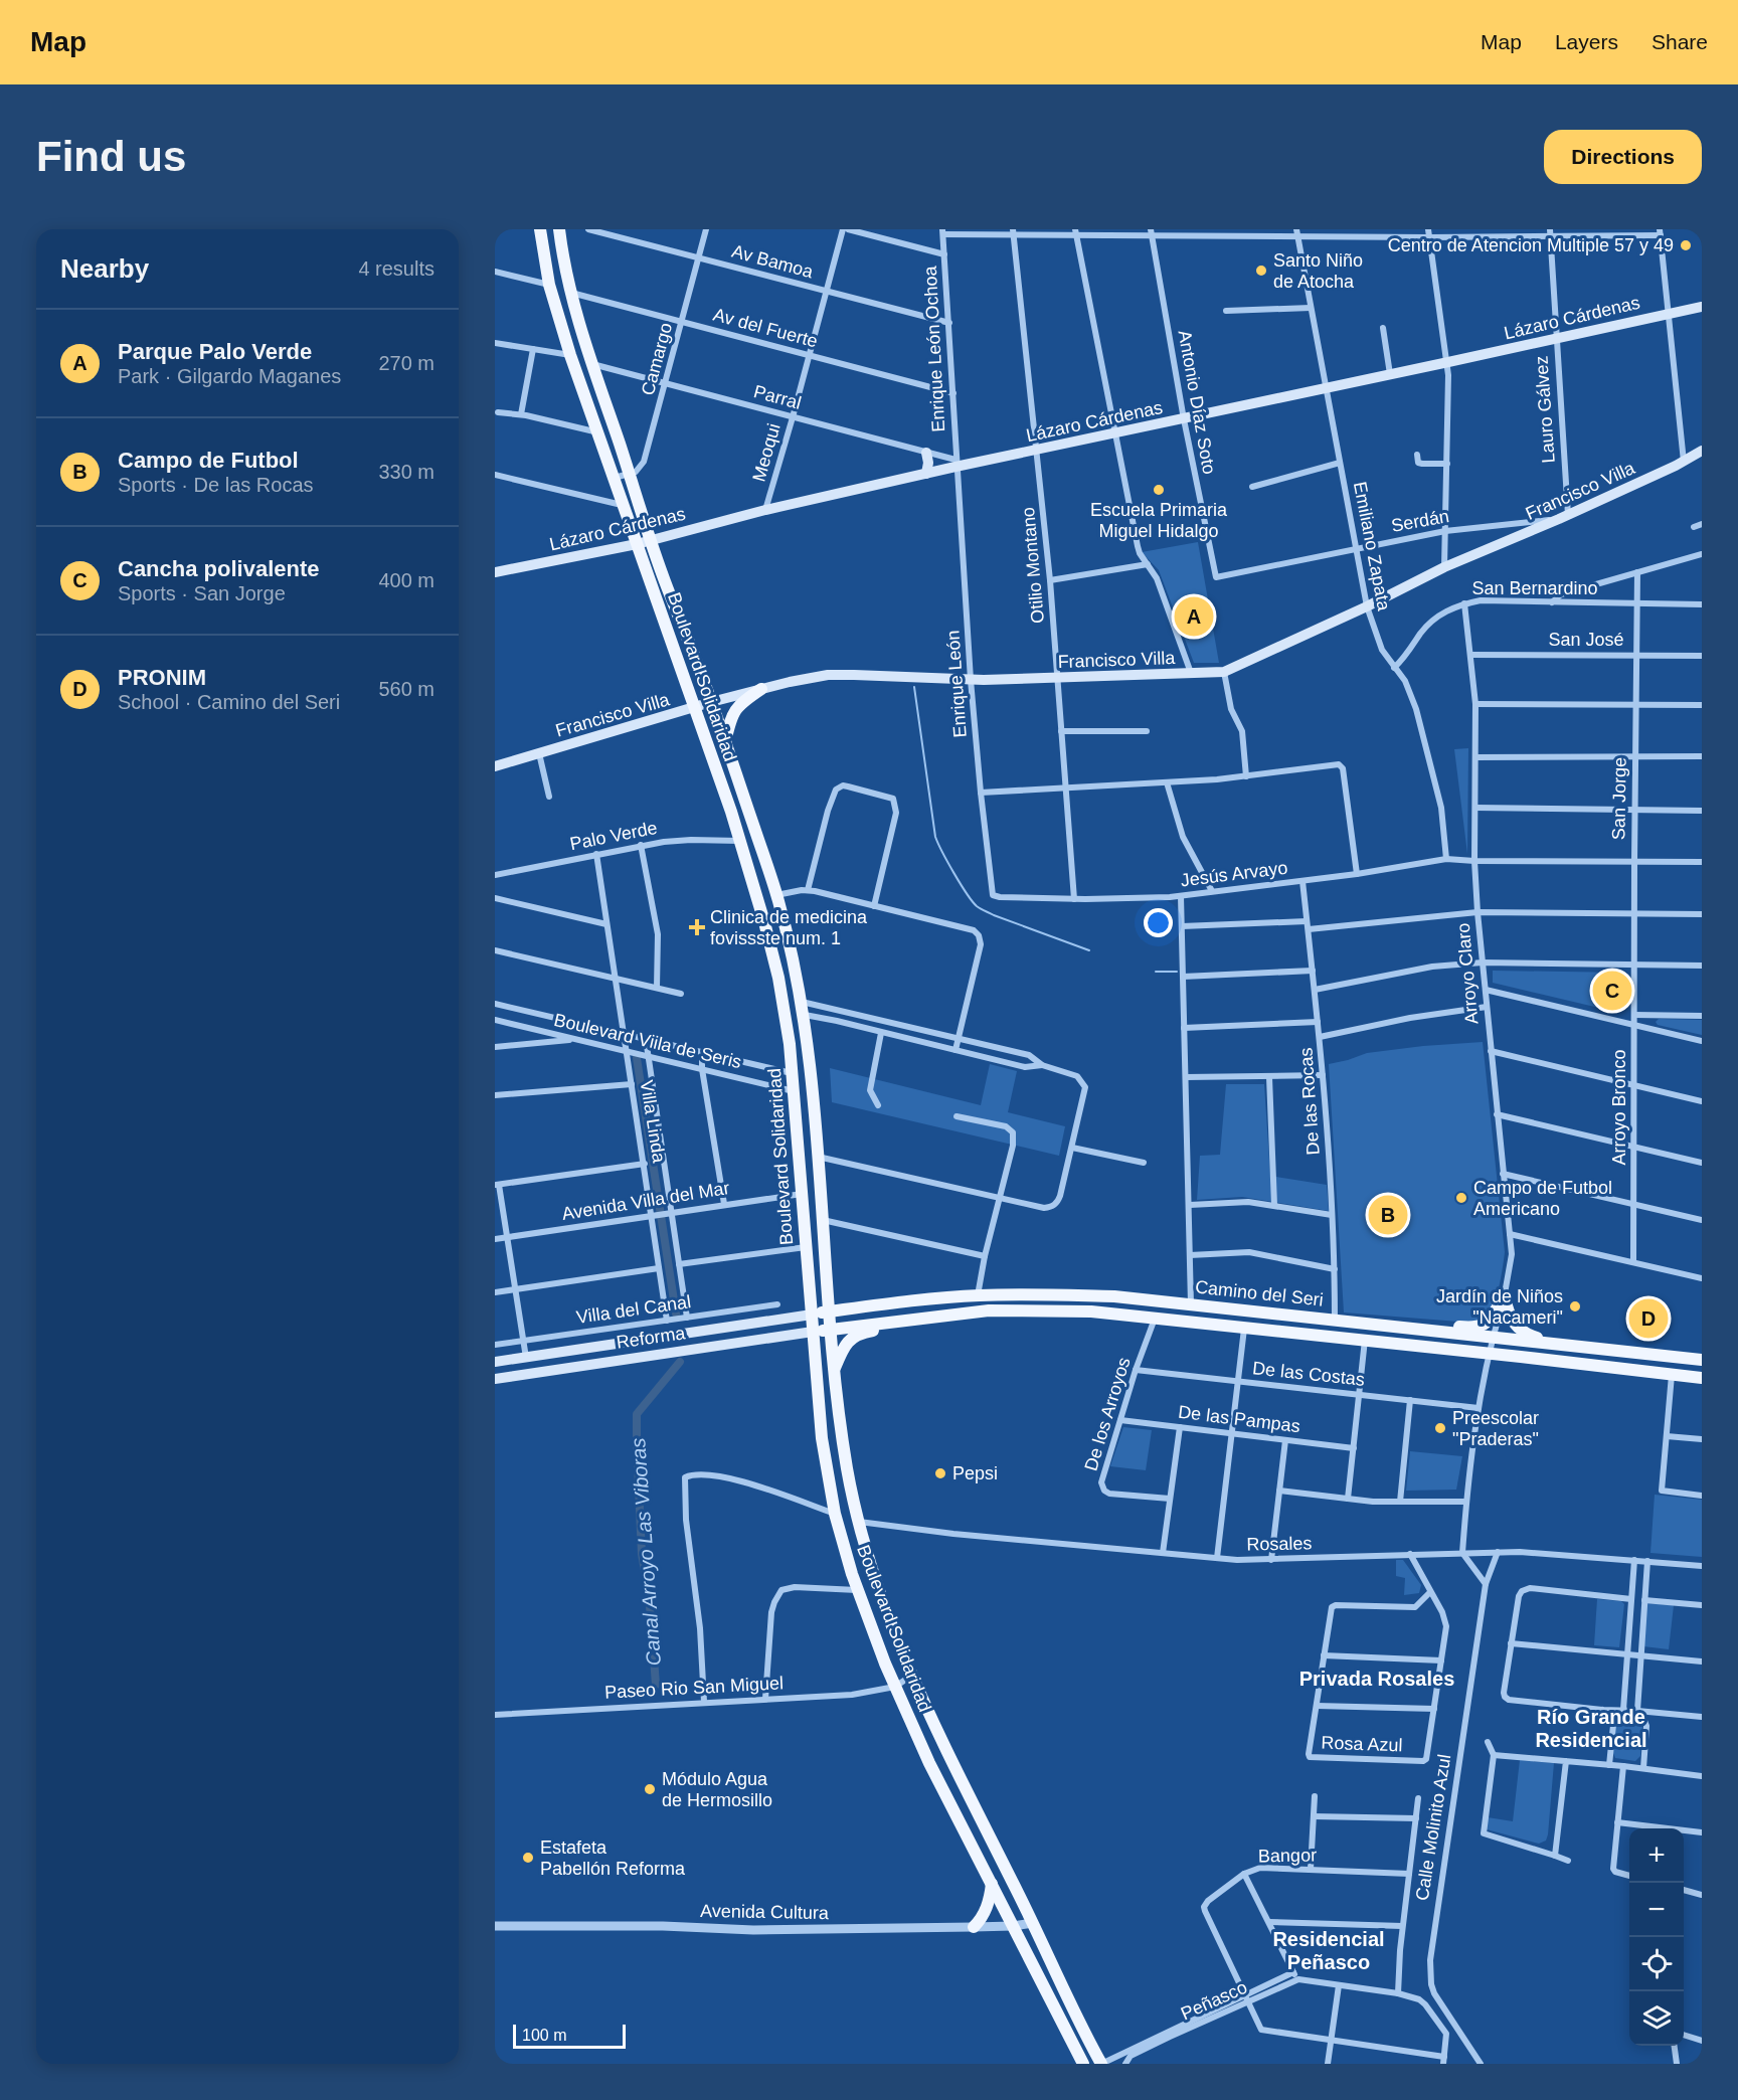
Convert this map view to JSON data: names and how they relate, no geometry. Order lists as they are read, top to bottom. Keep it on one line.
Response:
{"streets":{"main road":["Lázaro Cárdenas","Francisco Villa","Boulevard Solidaridad","Camino del Seri","Reforma"],"street":["Av Bamoa","Av del Fuerte","Enrique León Ochoa","Camargo","Parral","Antonio Díaz Soto","Lauro Gálvez","Meoqui","Serdán","Emiliano Zapata","Otilio Montano","San Bernardino","San José","Enrique León","San Jorge","Palo Verde","Jesús Arvayo","Arroyo Claro","Boulevard Viila de Seris","De las Rocas","Arroyo Bronco","Villa Linda","Avenida Villa del Mar","Villa del Canal","De las Costas","De los Arroyos","De las Pampas","Rosales","Paseo Rio San Miguel","Rosa Azul","Calle Molinito Azul","Bangor","Avenida Cultura","Peñasco"]},"crossings":[["Av Bamoa","Enrique León Ochoa"],["Av Bamoa","Camargo"],["Av Bamoa","Meoqui"],["Lázaro Cárdenas","Enrique León Ochoa"],["Lázaro Cárdenas","Parral"],["Lázaro Cárdenas","Antonio Díaz Soto"],["Lázaro Cárdenas","Lauro Gálvez"],["Lázaro Cárdenas","Meoqui"],["Lázaro Cárdenas","Emiliano Zapata"],["Lázaro Cárdenas","Otilio Montano"],["Lázaro Cárdenas","Boulevard Solidaridad"],["Lázaro Cárdenas","Enrique León"],["Av del Fuerte","Enrique León Ochoa"],["Av del Fuerte","Camargo"],["Av del Fuerte","Meoqui"],["Av del Fuerte","Boulevard Solidaridad"],["Enrique León Ochoa","Parral"],["Enrique León Ochoa","Enrique León"],["Camargo","Parral"],["Camargo","Boulevard Solidaridad"],["Parral","Meoqui"],["Parral","Boulevard Solidaridad"],["Parral","Enrique León"],["Antonio Díaz Soto","Serdán"],["Lauro Gálvez","Francisco Villa"],["Lauro Gálvez","Serdán"],["Francisco Villa","Serdán"],["Francisco Villa","Emiliano Zapata"],["Francisco Villa","Otilio Montano"],["Francisco Villa","Boulevard Solidaridad"],["Francisco Villa","Enrique León"],["Serdán","Emiliano Zapata"],["Emiliano Zapata","San Bernardino"],["Emiliano Zapata","Jesús Arvayo"],["Otilio Montano","Jesús Arvayo"],["San Bernardino","San Jorge"],["San Bernardino","Arroyo Claro"],["San José","San Jorge"],["San José","Arroyo Claro"],["Boulevard Solidaridad","Palo Verde"],["Boulevard Solidaridad","Boulevard Viila de Seris"],["Boulevard Solidaridad","Avenida Villa del Mar"],["Boulevard Solidaridad","Camino del Seri"],["Boulevard Solidaridad","Reforma"],["Boulevard Solidaridad","Rosales"],["Boulevard Solidaridad","Paseo Rio San Miguel"],["Boulevard Solidaridad","Avenida Cultura"],["Boulevard Solidaridad","Peñasco"],["Enrique León","Jesús Arvayo"],["San Jorge","Jesús Arvayo"],["San Jorge","Arroyo Bronco"],["Palo Verde","Villa Linda"],["Jesús Arvayo","Arroyo Claro"],["Jesús Arvayo","De las Rocas"],["Arroyo Claro","Camino del Seri"],["Arroyo Claro","De las Costas"],["Arroyo Claro","Rosales"],["Boulevard Viila de Seris","Villa Linda"],["De las Rocas","Camino del Seri"],["Villa Linda","Avenida Villa del Mar"],["Villa Linda","Villa del Canal"],["Camino del Seri","Reforma"],["Camino del Seri","De los Arroyos"],["De las Costas","De los Arroyos"],["De los Arroyos","De las Pampas"],["Rosales","Calle Molinito Azul"],["Bangor","Peñasco"]],"districts":["Privada Rosales","Río Grande Residencial","Residencial Peñasco"],"water":["Canal Arroyo Las Viboras"],"places":{"other":["Centro de Atencion Multiple 57 y 49","Santo Niño de Atocha","Escuela Primaria Miguel Hidalgo","Campo de Futbol Americano","Jardín de Niños \"Nacameri\"","Preescolar \"Praderas\"","Pepsi","Módulo Agua de Hermosillo","Estafeta Pabellón Reforma"],"health":["Clinica de medicina fovissste num. 1"]},"scale_bar":"100 m","page":{"header":"Map","nav":["Map","Layers","Share"],"buttons":"Directions","title":"Find us","heading":["Nearby","4 results"],"list":[{"mark":"A","name":"Parque Palo Verde","note":"Park · Gilgardo Maganes","value":"270 m"},{"mark":"B","name":"Campo de Futbol","note":"Sports · De las Rocas","value":"330 m"},{"mark":"C","name":"Cancha polivalente","note":"Sports · San Jorge","value":"400 m"},{"mark":"D","name":"PRONIM","note":"School · Camino del Seri","value":"560 m"}],"pins":["A","C","B","D"],"map_buttons":["+","−"],"scale":"100 m"}}
